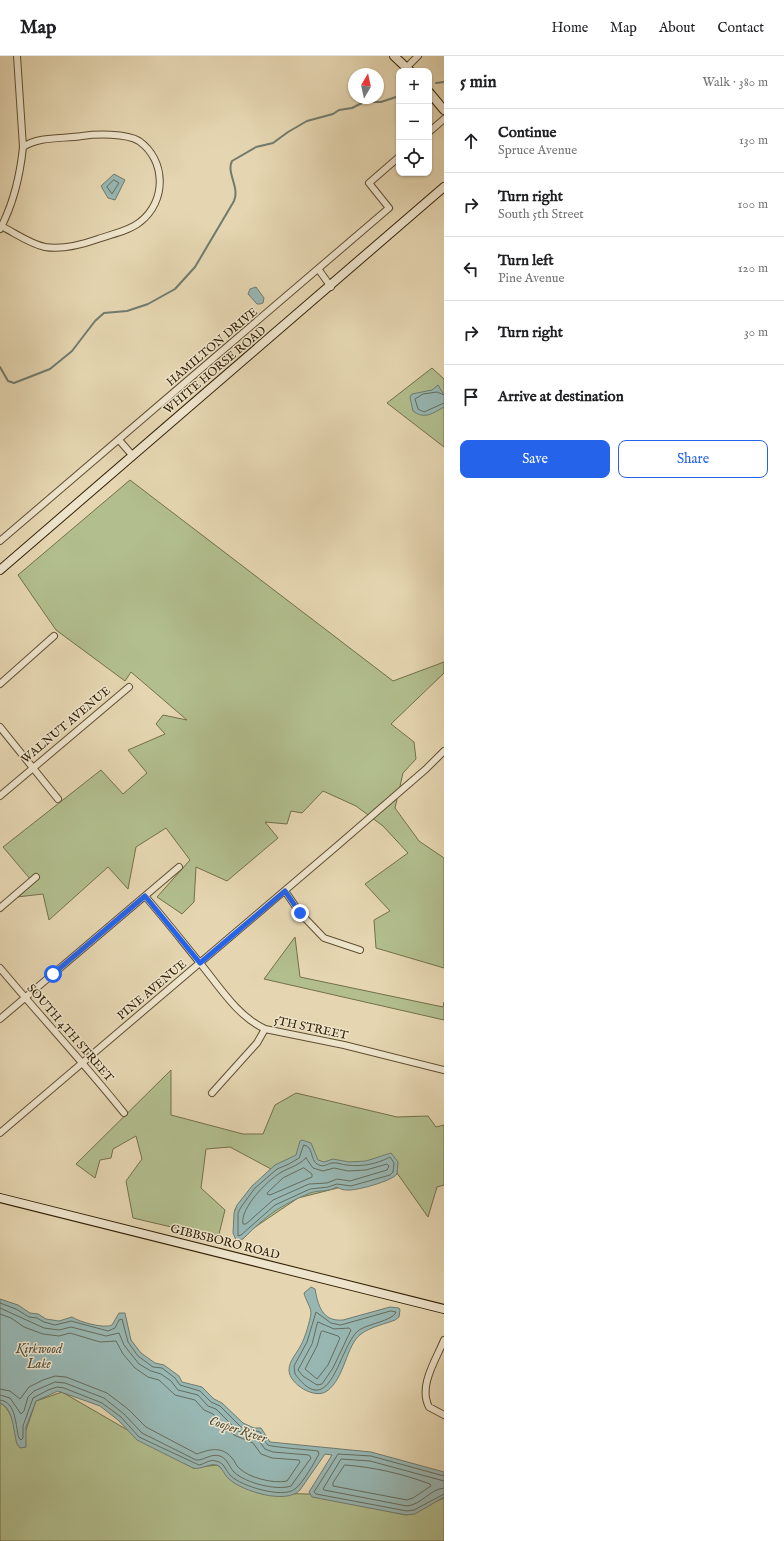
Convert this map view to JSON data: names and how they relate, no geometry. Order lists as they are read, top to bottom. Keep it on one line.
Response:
{"streets":{"main road":["WHITE HORSE ROAD","GIBBSBORO ROAD"],"street":["HAMILTON DRIVE","WALNUT AVENUE","PINE AVENUE","5TH STREET","SOUTH 4TH STREET"]},"crossings":[["PINE AVENUE","5TH STREET"],["PINE AVENUE","SOUTH 4TH STREET"]],"water":["Kirkwood Lake","Cooper River"],"north":"top","page":{"header":"Map","nav":["Home","Map","About","Contact"],"heading":["5 min","Walk · 380 m"],"map_buttons":["+","−"],"list":[["Continue","Spruce Avenue","130 m"],["Turn right","South 5th Street","100 m"],["Turn left","Pine Avenue","120 m"],["Turn right","30 m"],"Arrive at destination"],"buttons":["Save","Share"]}}
